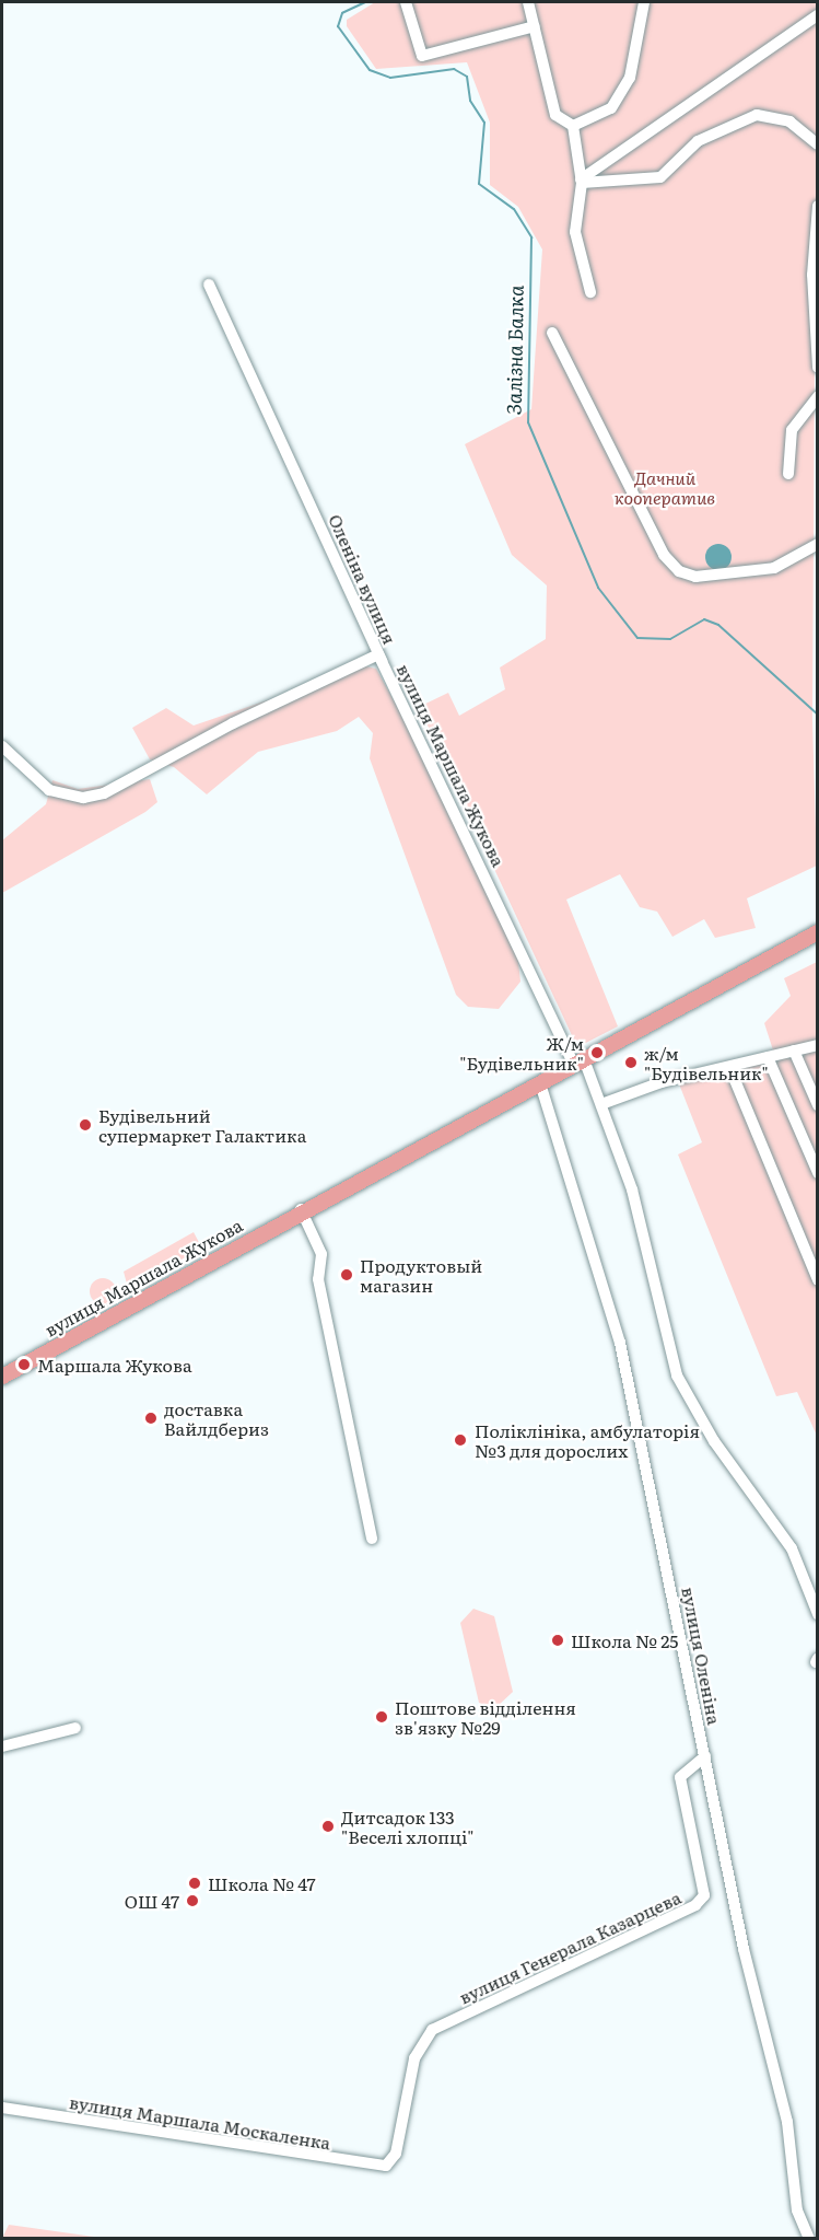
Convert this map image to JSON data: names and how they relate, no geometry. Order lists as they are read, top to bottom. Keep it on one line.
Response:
{"streets":{"main road":["вулиця Маршала Жукова"],"street":["Оленіна вулиця","вулиця Оленіна","вулиця Генерала Казарцева","вулиця Маршала Москаленка"]},"crossings":[["Оленіна вулиця","вулиця Маршала Жукова"],["вулиця Маршала Жукова","вулиця Оленіна"],["вулиця Оленіна","вулиця Генерала Казарцева"],["вулиця Генерала Казарцева","вулиця Маршала Москаленка"]],"water":["Залізна Балка"],"parks":["Дачний кооператив"],"places":["Ж/м \"Будівельник\"","ж/м \"Будівельник\"","Будівельний супермаркет Галактика","Продуктовый магазин","Маршала Жукова","доставка Вайлдбериз","Поліклініка, амбулаторія №3 для дорослих","Школа № 25","Поштове відділення зв'язку №29","Дитсадок 133 \"Веселі хлопці\"","Школа № 47","ОШ 47"]}
